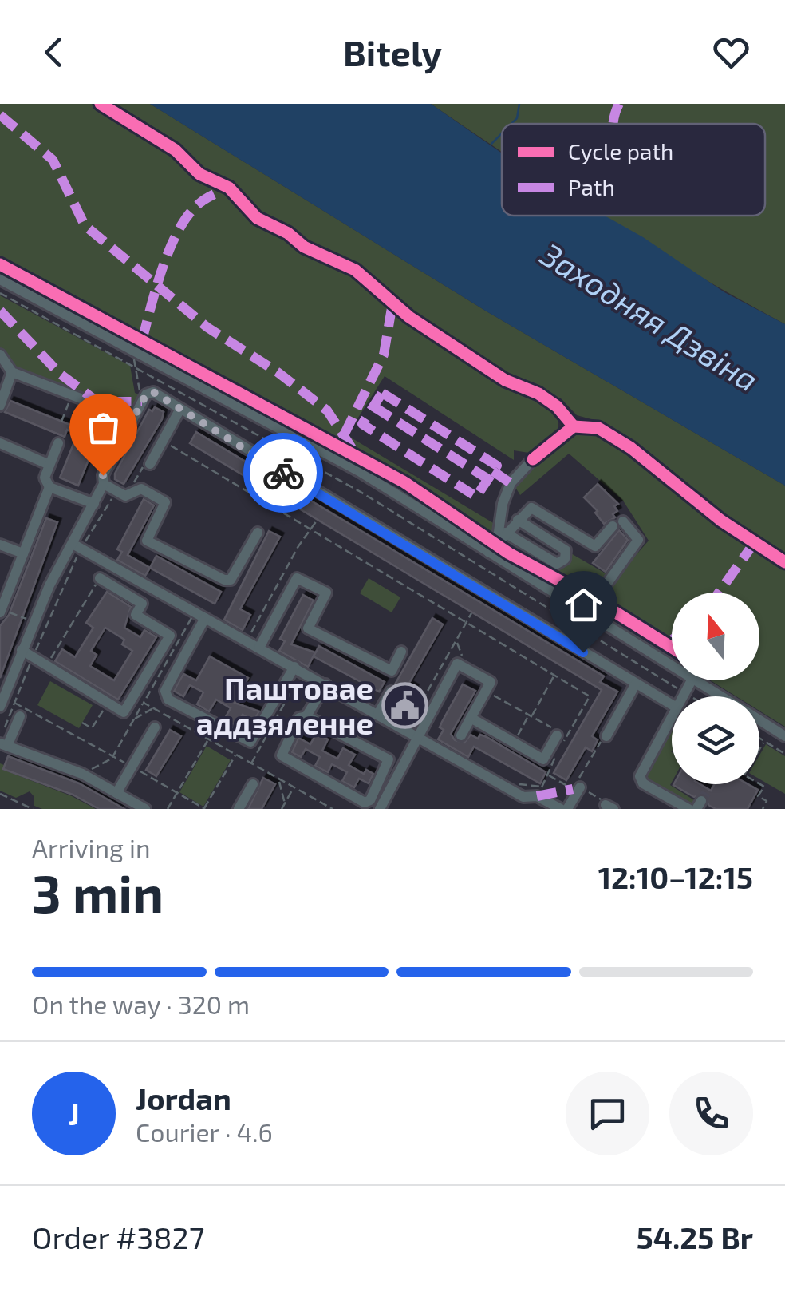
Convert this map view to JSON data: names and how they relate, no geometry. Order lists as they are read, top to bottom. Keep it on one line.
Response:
{"water":["Заходняя Дзвіна"],"places":{"public building":["Паштовае аддзяленне"]},"legend":["Cycle path","Path"],"north":"top","page":{"header":"Bitely","heading":["3 min","Arriving in","12:10–12:15"],"panel":["Jordan","Courier · 4.6","Order #3827","54.25 Br"],"bar":"On the way · 320 m","round":"J"}}
